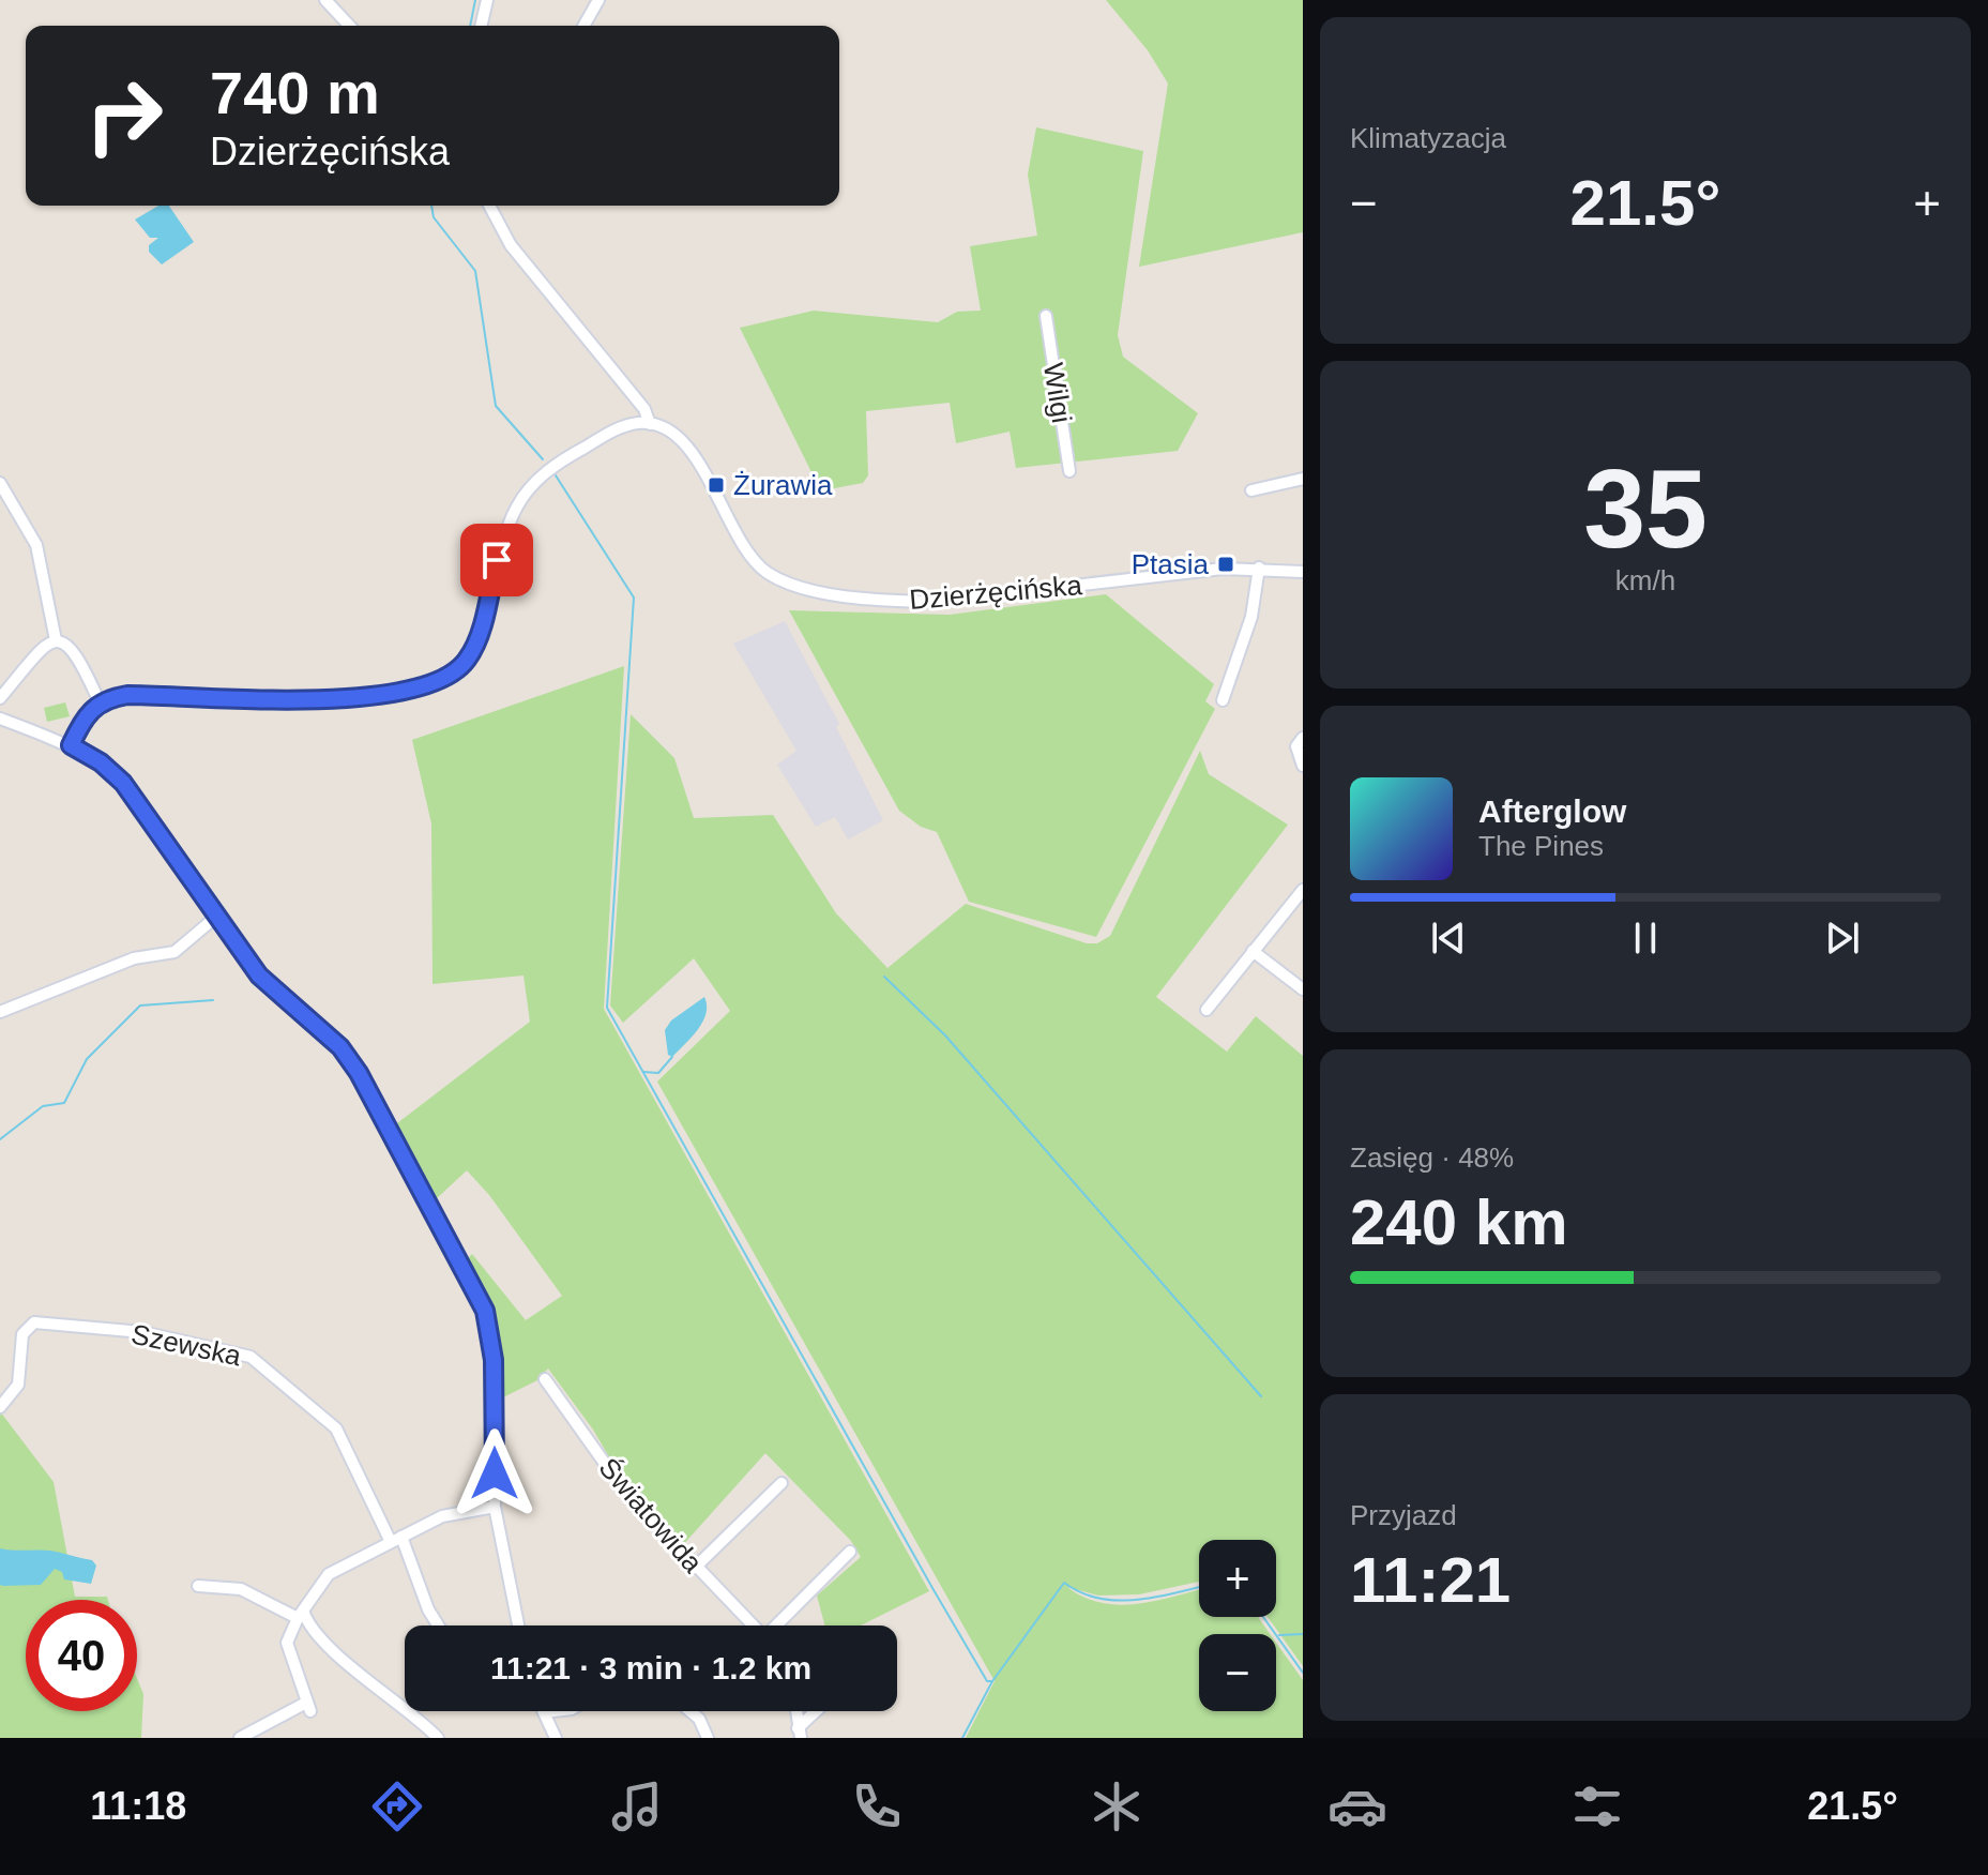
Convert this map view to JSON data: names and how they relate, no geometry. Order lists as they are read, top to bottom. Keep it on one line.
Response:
{"streets":{"street":["Wilgi","Dzierżęcińska","Szewska","Światowida"]},"places":{"transit":["Żurawia","Ptasia"]},"page":{"tile":["Klimatyzacja",["35","km/h"],["Zasięg · 48%","240 km"],["Przyjazd","11:21"]],"turn":["740 m","Dzierżęcińska"],"heat":["−","21.5°","+"],"song":["Afterglow","The Pines"],"map_buttons":["+","−"],"limit":"40","trip":"11:21 · 3 min · 1.2 km","tabs":["11:18","21.5°"]}}
